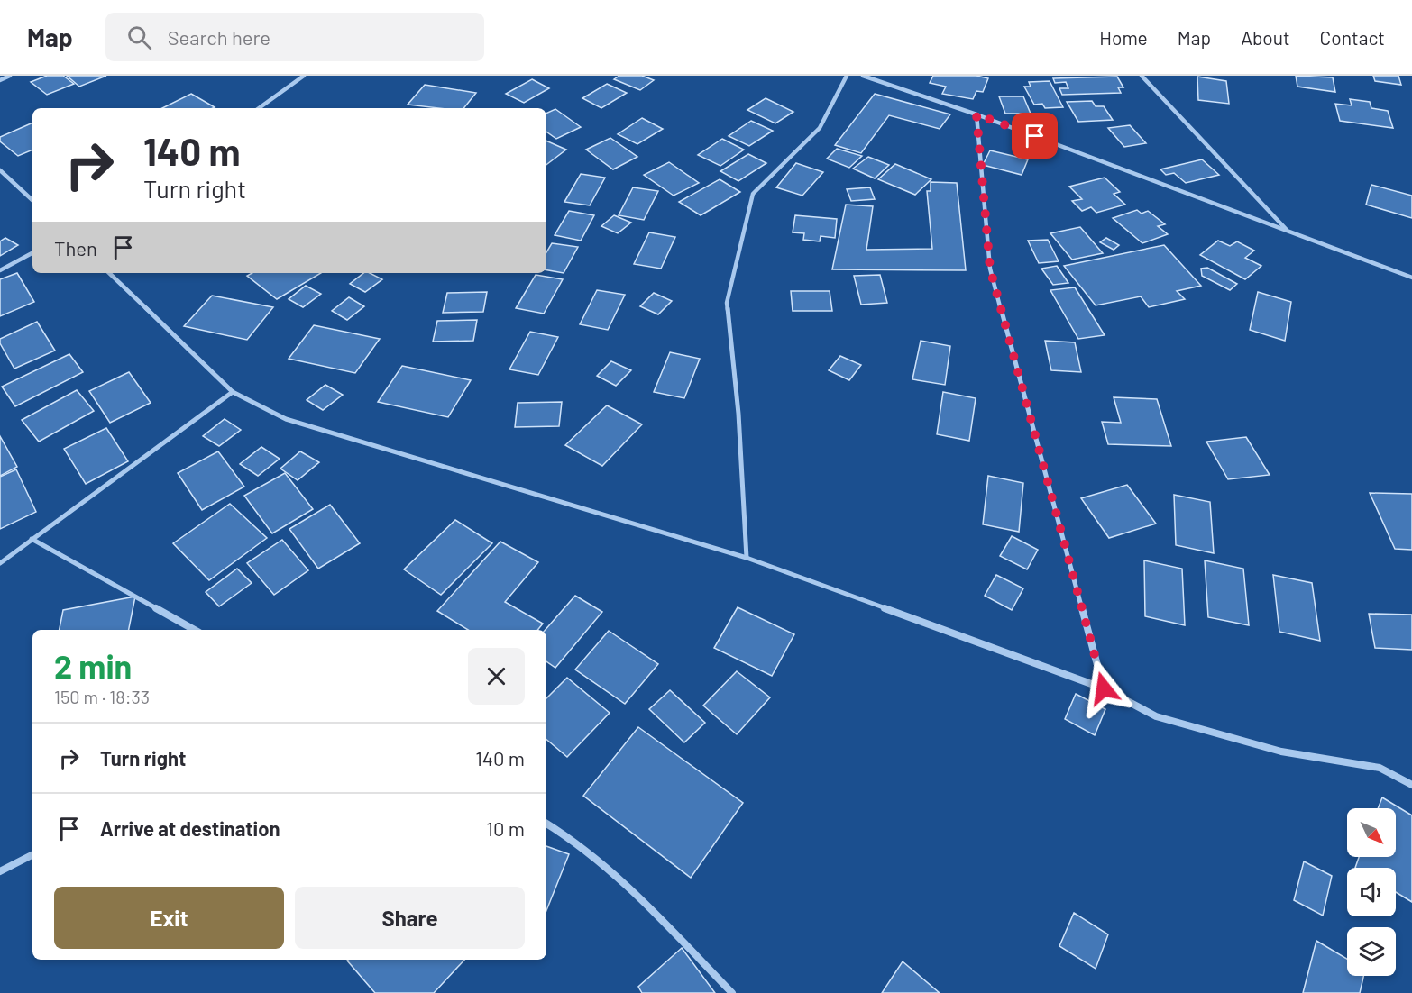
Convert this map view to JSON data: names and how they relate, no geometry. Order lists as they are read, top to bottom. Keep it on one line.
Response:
{"north":"bottom right","page":{"header":"Map","search":"Search here","nav":["Home","Map","About","Contact"],"turn":["140 m","Turn right"],"then":"Then","heading":["2 min","150 m · 18:33"],"list":[{"name":"Turn right","value":"140 m"},{"name":"Arrive at destination","value":"10 m"}],"buttons":["Exit","Share"]}}
